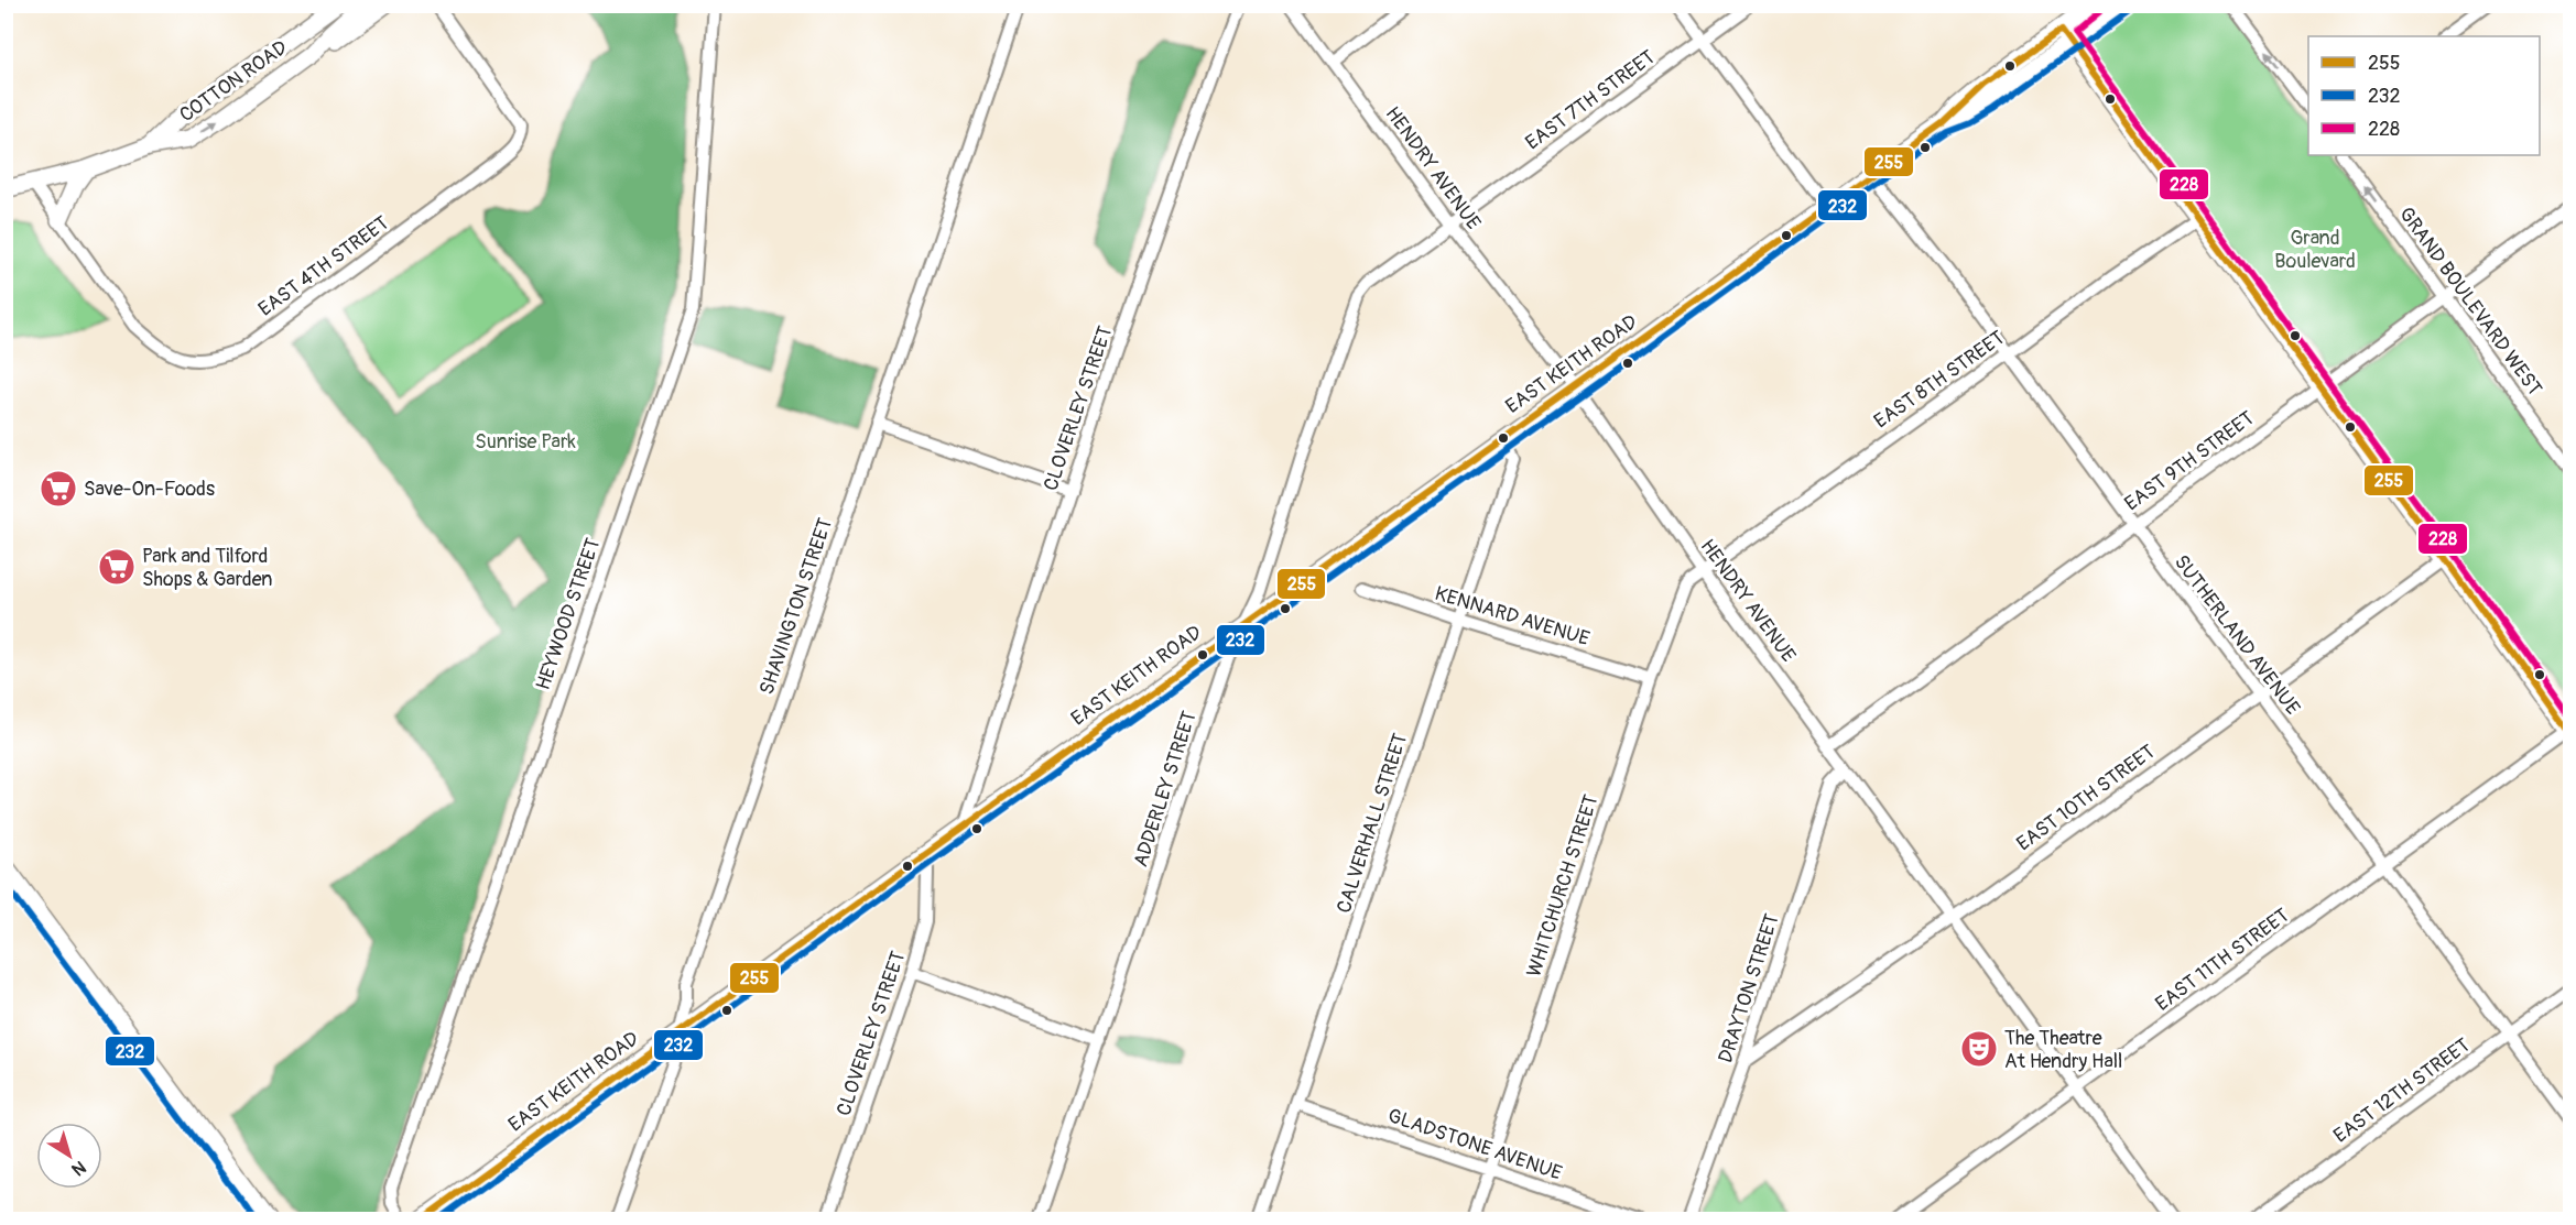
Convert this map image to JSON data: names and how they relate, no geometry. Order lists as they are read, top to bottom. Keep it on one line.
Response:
{"streets":{"main road":["COTTON ROAD","EAST KEITH ROAD"],"street":["EAST 7TH STREET","HENDRY AVENUE","EAST 4TH STREET","GRAND BOULEVARD WEST","EAST 8TH STREET","CLOVERLEY STREET","EAST 9TH STREET","SHAVINGTON STREET","HEYWOOD STREET","KENNARD AVENUE","SUTHERLAND AVENUE","ADDERLEY STREET","EAST 10TH STREET","CALVERHALL STREET","WHITCHURCH STREET","EAST 11TH STREET","DRAYTON STREET","EAST 12TH STREET","GLADSTONE AVENUE"]},"crossings":[["EAST 7TH STREET","HENDRY AVENUE"],["EAST 7TH STREET","ADDERLEY STREET"],["HENDRY AVENUE","EAST KEITH ROAD"],["HENDRY AVENUE","EAST 8TH STREET"],["HENDRY AVENUE","EAST 9TH STREET"],["HENDRY AVENUE","ADDERLEY STREET"],["HENDRY AVENUE","EAST 10TH STREET"],["HENDRY AVENUE","WHITCHURCH STREET"],["HENDRY AVENUE","EAST 11TH STREET"],["HENDRY AVENUE","DRAYTON STREET"],["GRAND BOULEVARD WEST","EAST 9TH STREET"],["EAST KEITH ROAD","CLOVERLEY STREET"],["EAST KEITH ROAD","SHAVINGTON STREET"],["EAST KEITH ROAD","SUTHERLAND AVENUE"],["EAST KEITH ROAD","ADDERLEY STREET"],["EAST KEITH ROAD","CALVERHALL STREET"],["EAST 8TH STREET","SUTHERLAND AVENUE"],["EAST 8TH STREET","WHITCHURCH STREET"],["EAST 9TH STREET","SUTHERLAND AVENUE"],["KENNARD AVENUE","CALVERHALL STREET"],["KENNARD AVENUE","WHITCHURCH STREET"],["SUTHERLAND AVENUE","EAST 10TH STREET"],["SUTHERLAND AVENUE","EAST 11TH STREET"],["SUTHERLAND AVENUE","EAST 12TH STREET"],["EAST 10TH STREET","DRAYTON STREET"],["CALVERHALL STREET","GLADSTONE AVENUE"],["WHITCHURCH STREET","GLADSTONE AVENUE"]],"one_way":["GRAND BOULEVARD WEST"],"parks":["Grand Boulevard","Sunrise Park"],"places":{"supermarket":["Save-On-Foods","Park and Tilford Shops & Garden"],"theatre":["The Theatre At Hendry Hall"]},"lines":["transit line 232","transit line 228","transit line 255"],"legend":["255","232","228"],"north":"bottom right"}
